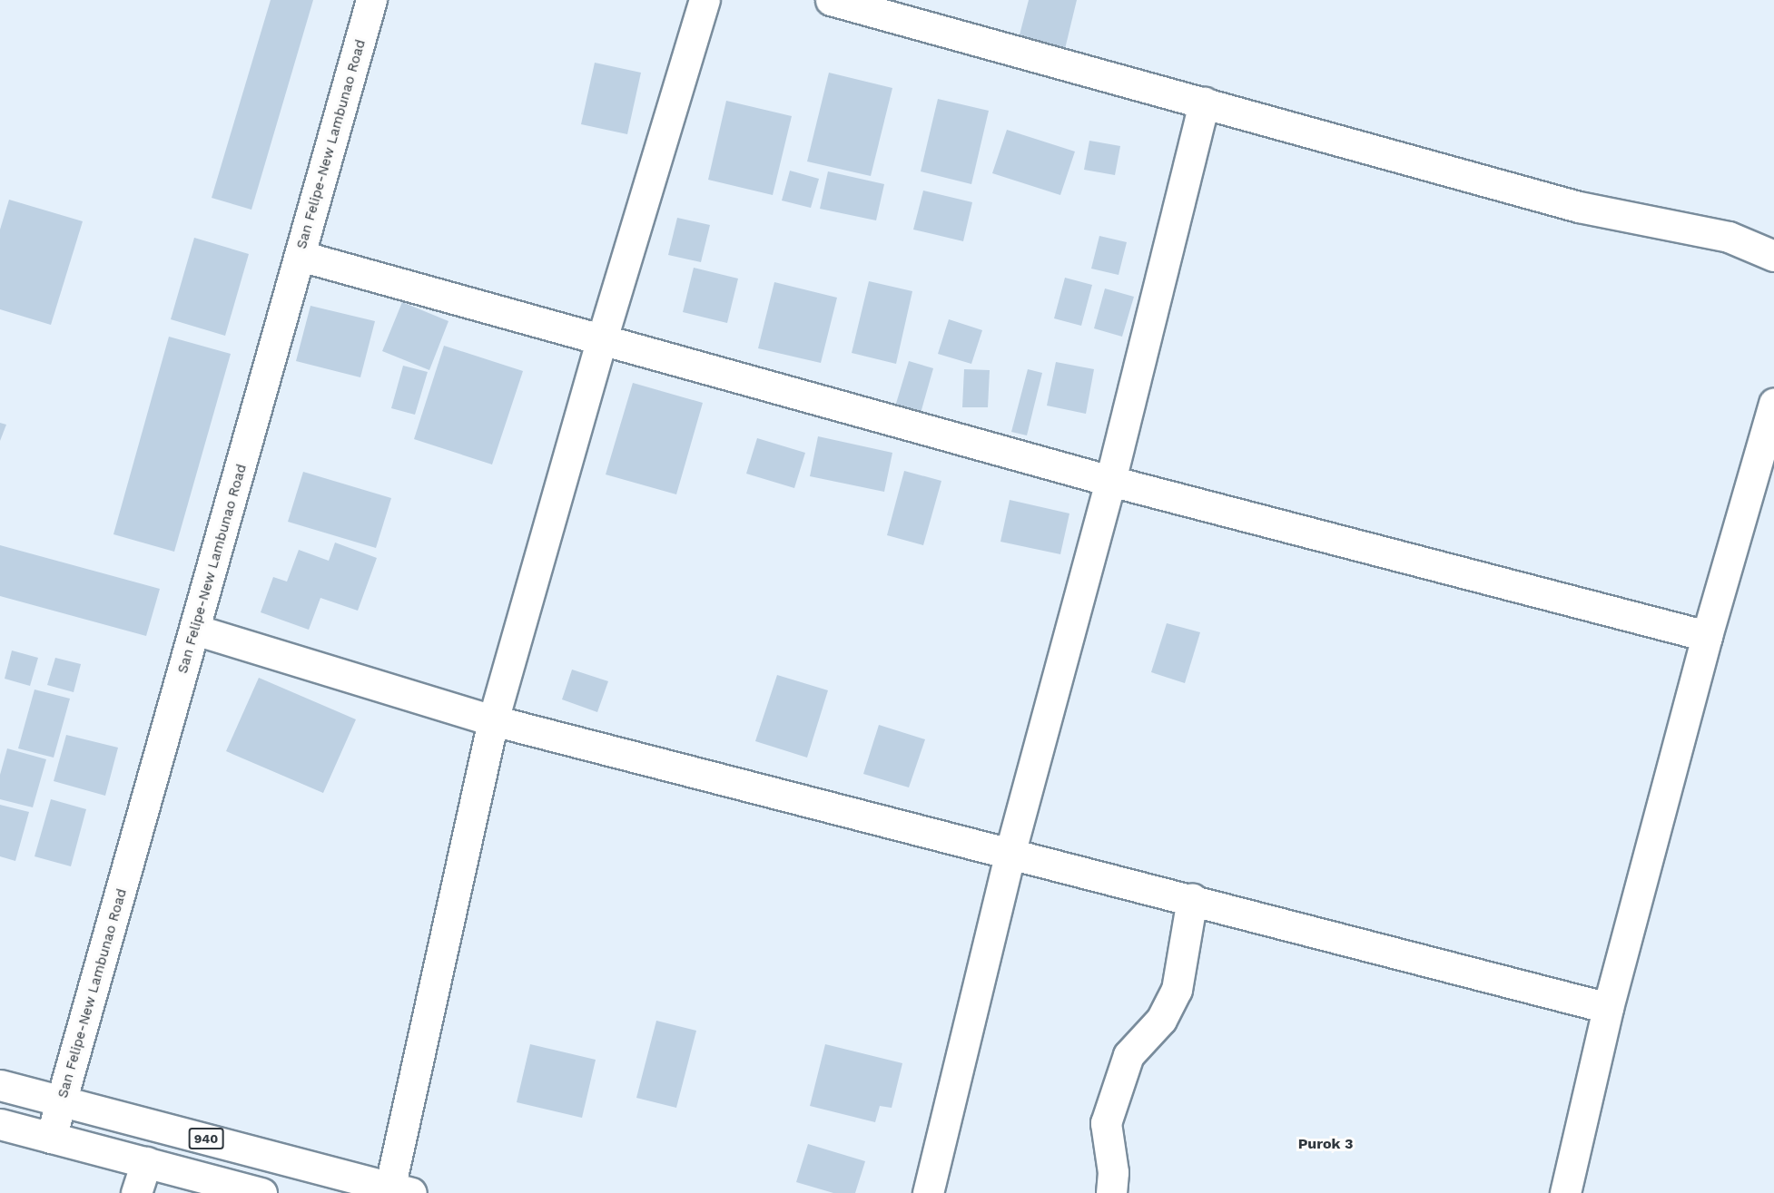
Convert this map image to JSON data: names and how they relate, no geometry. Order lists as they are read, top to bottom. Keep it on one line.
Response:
{"streets":{"main road":["San Felipe-New Lambunao Road","940"]},"crossings":[["San Felipe-New Lambunao Road","940"]],"districts":["Purok 3"]}
